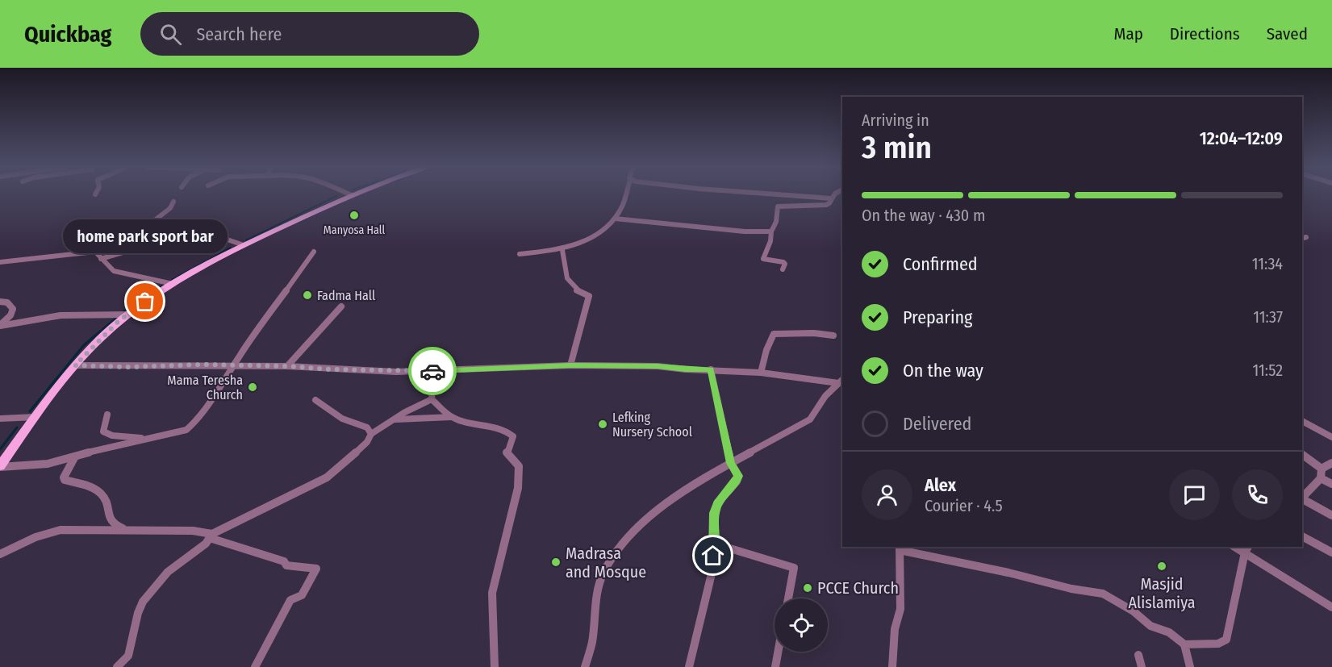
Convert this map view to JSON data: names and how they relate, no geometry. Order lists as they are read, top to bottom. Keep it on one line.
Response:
{"places":["Manyosa Hall","Fadma Hall","home park sport bar","Mama Teresha Church","Lefking Nursery School","Madrasa and Mosque","Masjid Alislamiya","PCCE Church"],"page":{"header":"Quickbag","search":"Search here","nav":["Map","Directions","Saved"],"heading":["3 min","Arriving in","12:04–12:09"],"panel":["Alex","Courier · 4.5"],"bar":"On the way · 430 m","bubble":"home park sport bar","list":[["Confirmed","11:34"],["Preparing","11:37"],["On the way","11:52"],"Delivered"]}}
